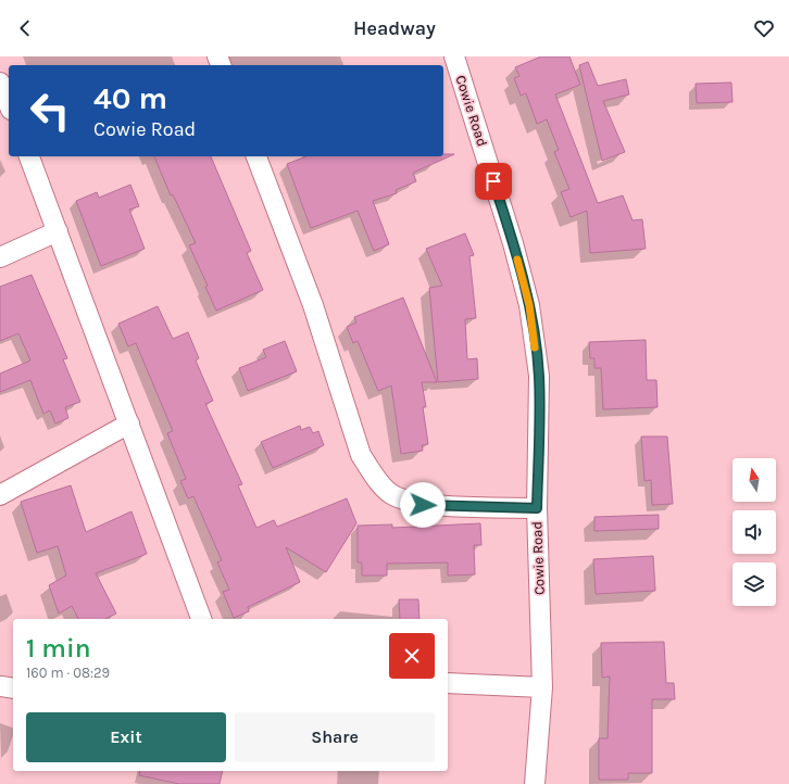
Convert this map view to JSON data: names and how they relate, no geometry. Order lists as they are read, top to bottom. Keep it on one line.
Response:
{"streets":{"street":["Cowie Road"]},"north":"top","page":{"header":"Headway","turn":["40 m","Cowie Road"],"heading":["1 min","160 m · 08:29"],"buttons":["Exit","Share"]}}
